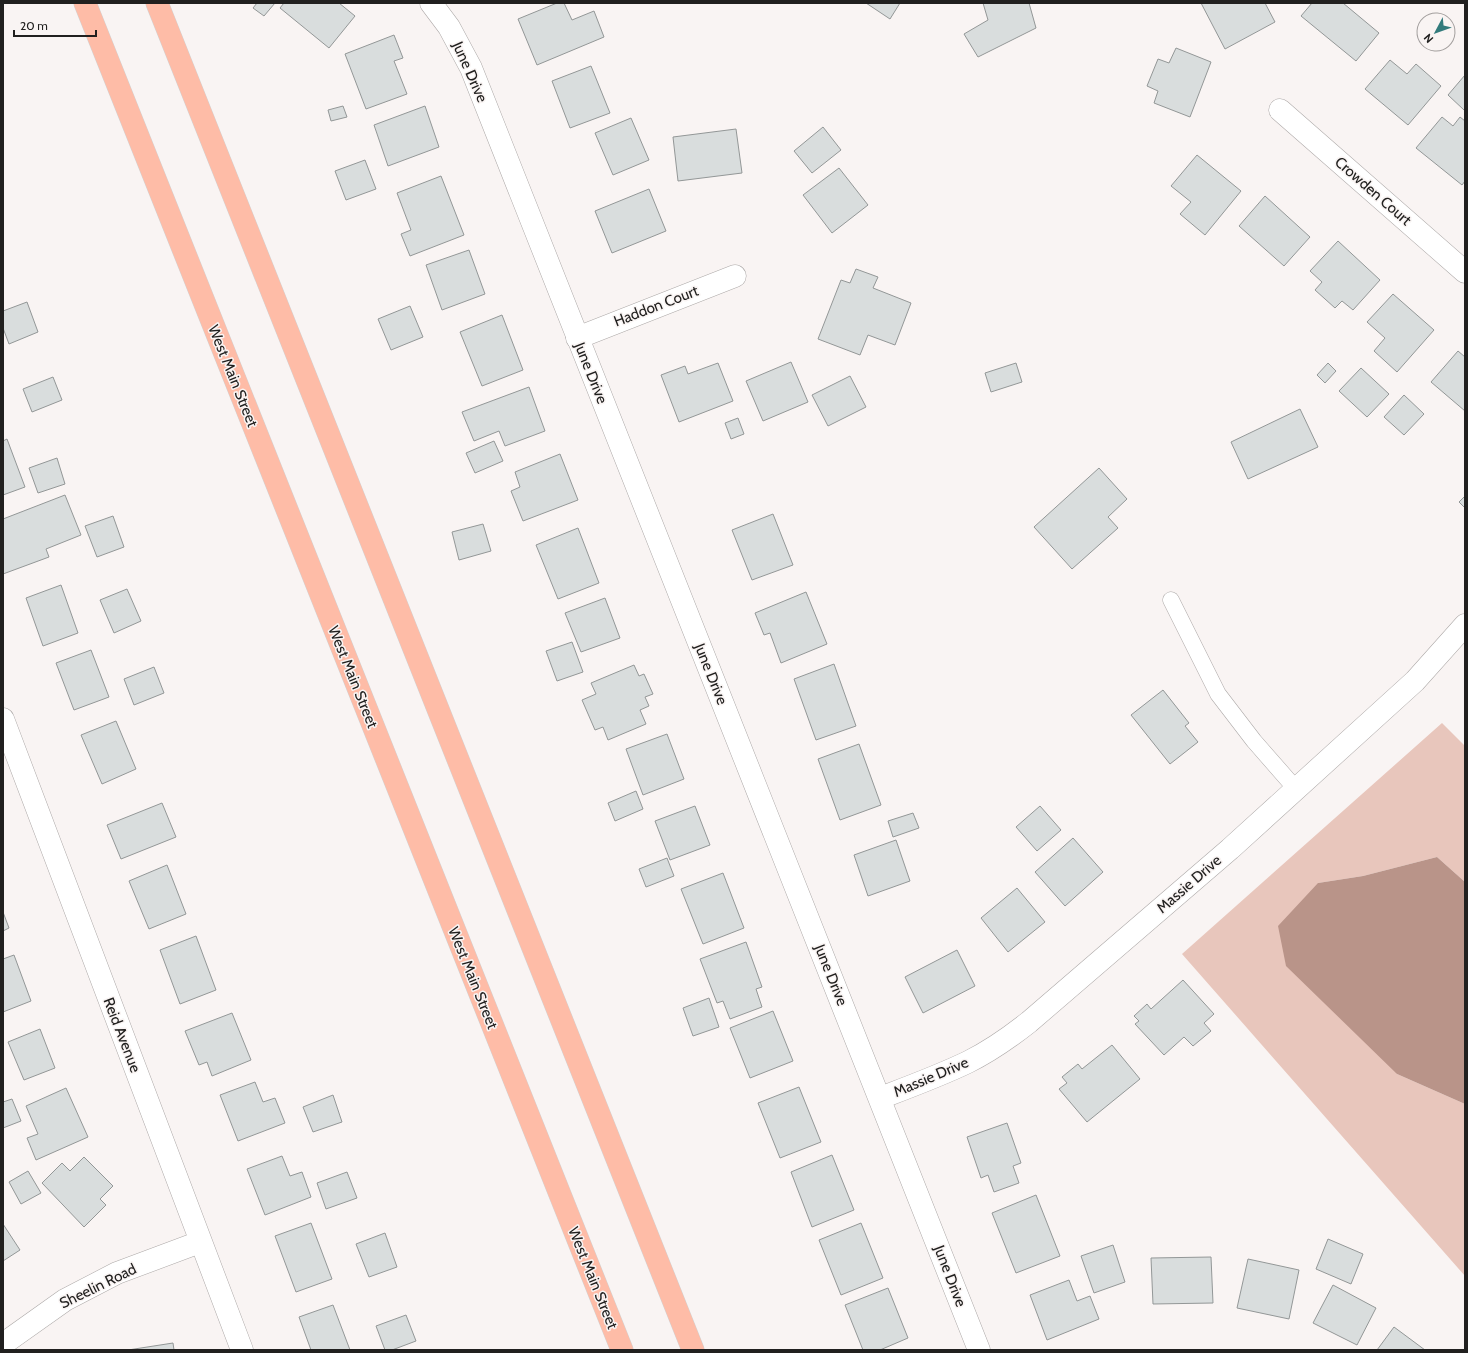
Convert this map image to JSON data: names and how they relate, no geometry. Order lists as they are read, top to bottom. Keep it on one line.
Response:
{"streets":{"main road":["West Main Street"],"street":["June Drive","Crowden Court","Haddon Court","Massie Drive","Reid Avenue","Sheelin Road"]},"crossings":[["June Drive","Haddon Court"],["June Drive","Massie Drive"],["Reid Avenue","Sheelin Road"]],"scale_bar":"20 m","north":"bottom left"}
